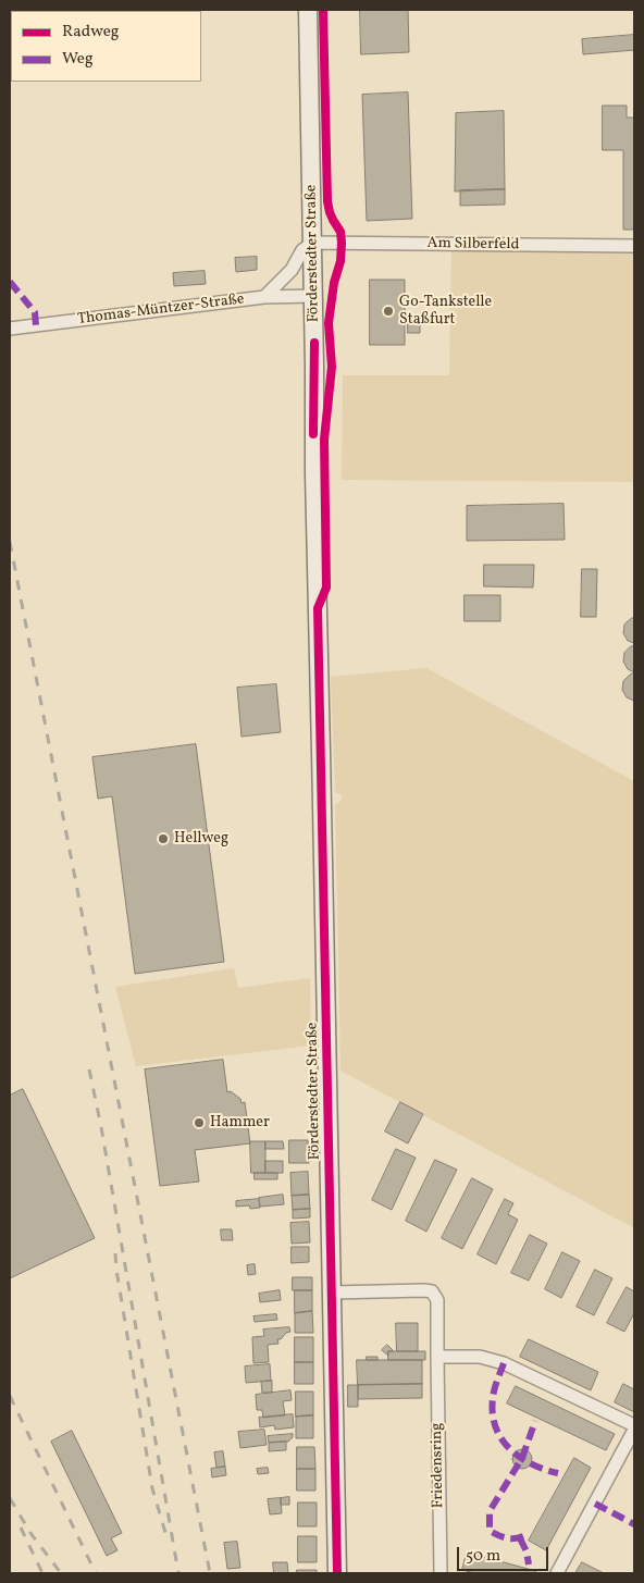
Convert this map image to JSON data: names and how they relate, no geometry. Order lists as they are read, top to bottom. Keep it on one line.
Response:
{"streets":{"main road":["Förderstedter Straße"],"street":["Am Silberfeld","Thomas-Müntzer-Straße","Friedensring"]},"crossings":[["Am Silberfeld","Förderstedter Straße"],["Förderstedter Straße","Thomas-Müntzer-Straße"],["Förderstedter Straße","Friedensring"]],"places":["Go-Tankstelle Staßfurt","Hellweg","Hammer"],"legend":["Radweg","Weg"],"scale_bar":"50 m"}
